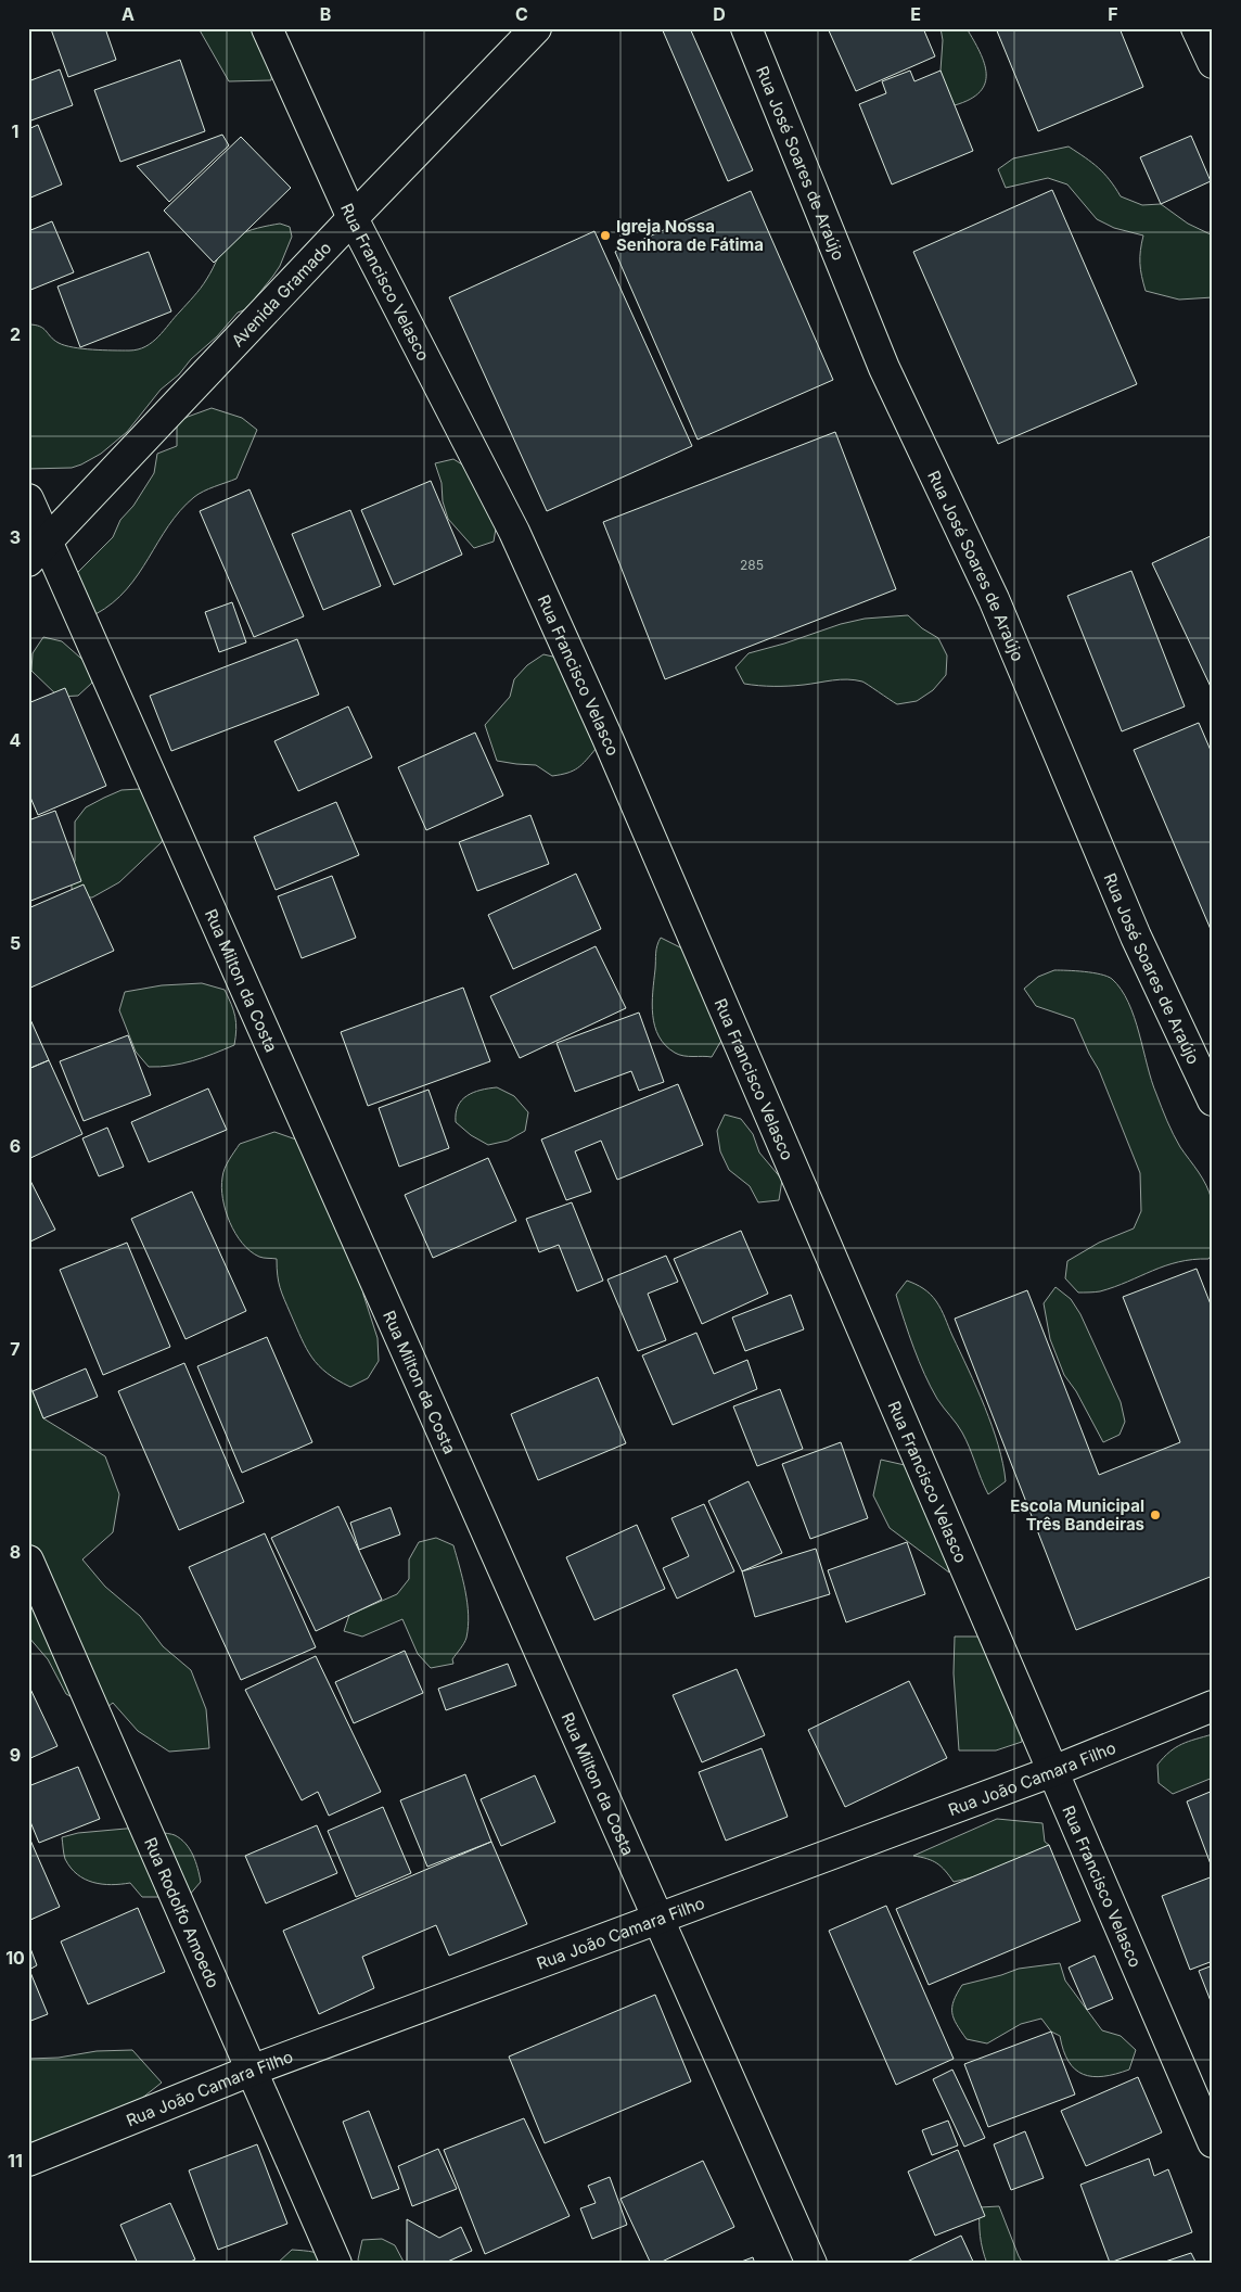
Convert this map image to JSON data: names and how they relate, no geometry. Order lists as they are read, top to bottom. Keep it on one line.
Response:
{"streets":{"street":["Rua José Soares de Araújo","Rua Francisco Velasco","Avenida Gramado","Rua Milton da Costa","Rua João Camara Filho","Rua Rodolfo Amoedo"]},"crossings":[["Rua Francisco Velasco","Avenida Gramado"],["Rua Francisco Velasco","Rua João Camara Filho"],["Avenida Gramado","Rua Milton da Costa"],["Rua Milton da Costa","Rua João Camara Filho"],["Rua João Camara Filho","Rua Rodolfo Amoedo"]],"places":["Igreja Nossa Senhora de Fátima","Escola Municipal Três Bandeiras"],"house_numbers":["285"],"grid":{"columns":["A","B","C","D","E","F"],"rows":["1","2","3","4","5","6","7","8","9","10","11"]}}
